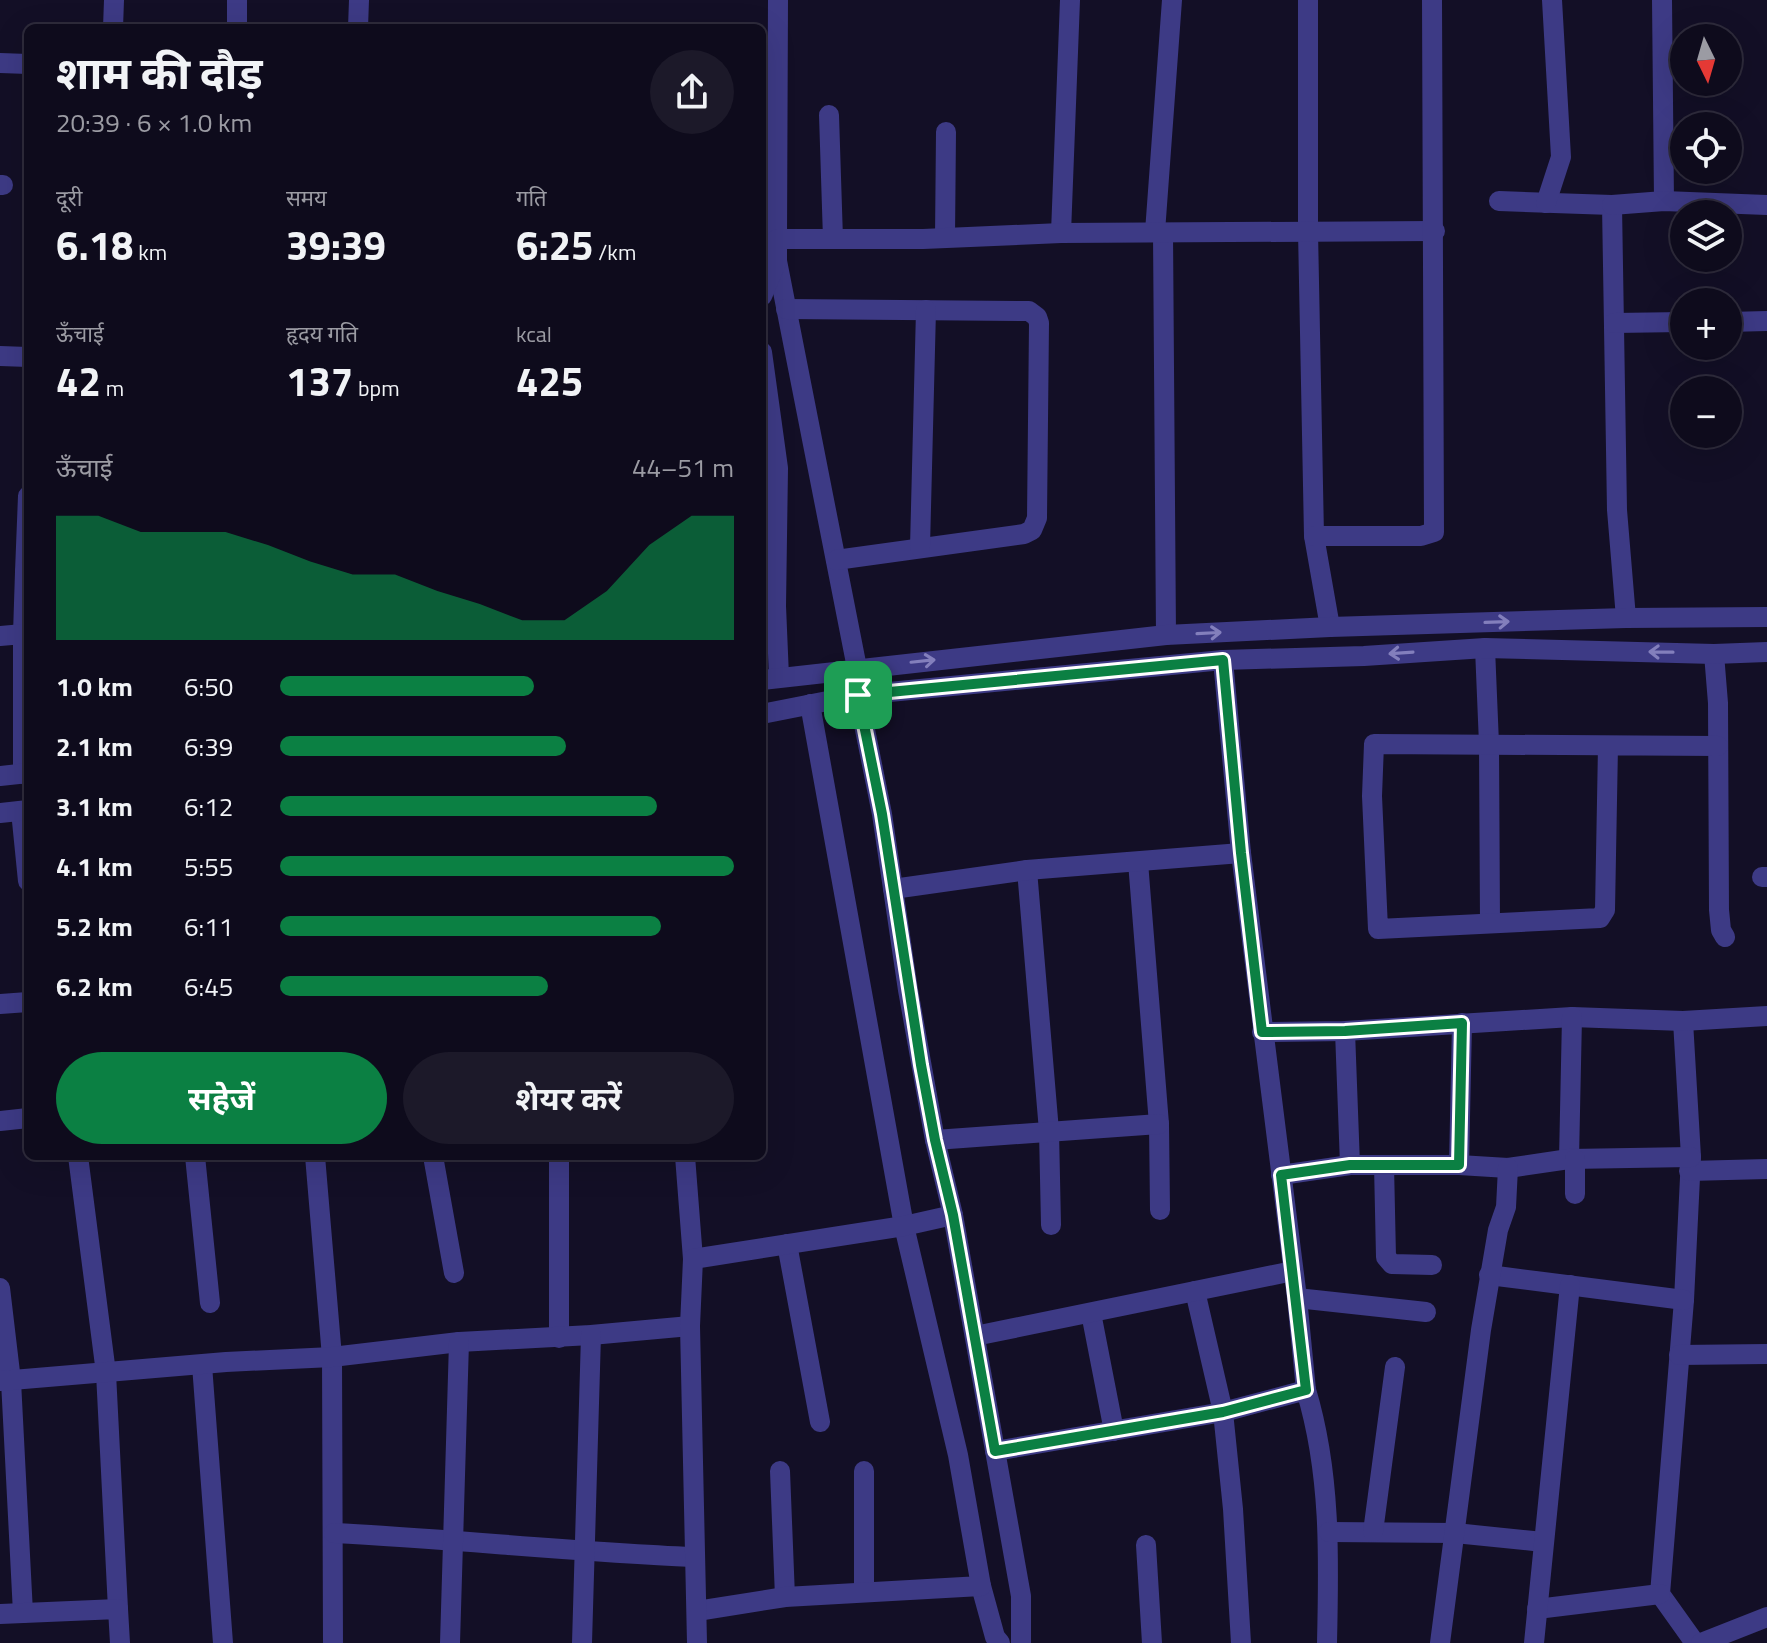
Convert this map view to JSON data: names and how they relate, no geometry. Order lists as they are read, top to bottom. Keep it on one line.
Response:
{"north":"bottom","page":{"map_buttons":["+","−"],"heading":["शाम की दौड़","20:39 · 6 × 1.0 km"],"stats":[["दूरी","6.18 km"],["समय","39:39"],["गति","6:25 /km"],["ऊँचाई","42 m"],["हृदय गति","137 bpm"],["kcal","425"]],"chart":["ऊँचाई","44–51 m"],"list":[{"name":"1.0 km","note":"6:50"},{"name":"2.1 km","note":"6:39"},{"name":"3.1 km","note":"6:12"},{"name":"4.1 km","note":"5:55"},{"name":"5.2 km","note":"6:11"},{"name":"6.2 km","note":"6:45"}],"buttons":["सहेजें","शेयर करें"]}}
